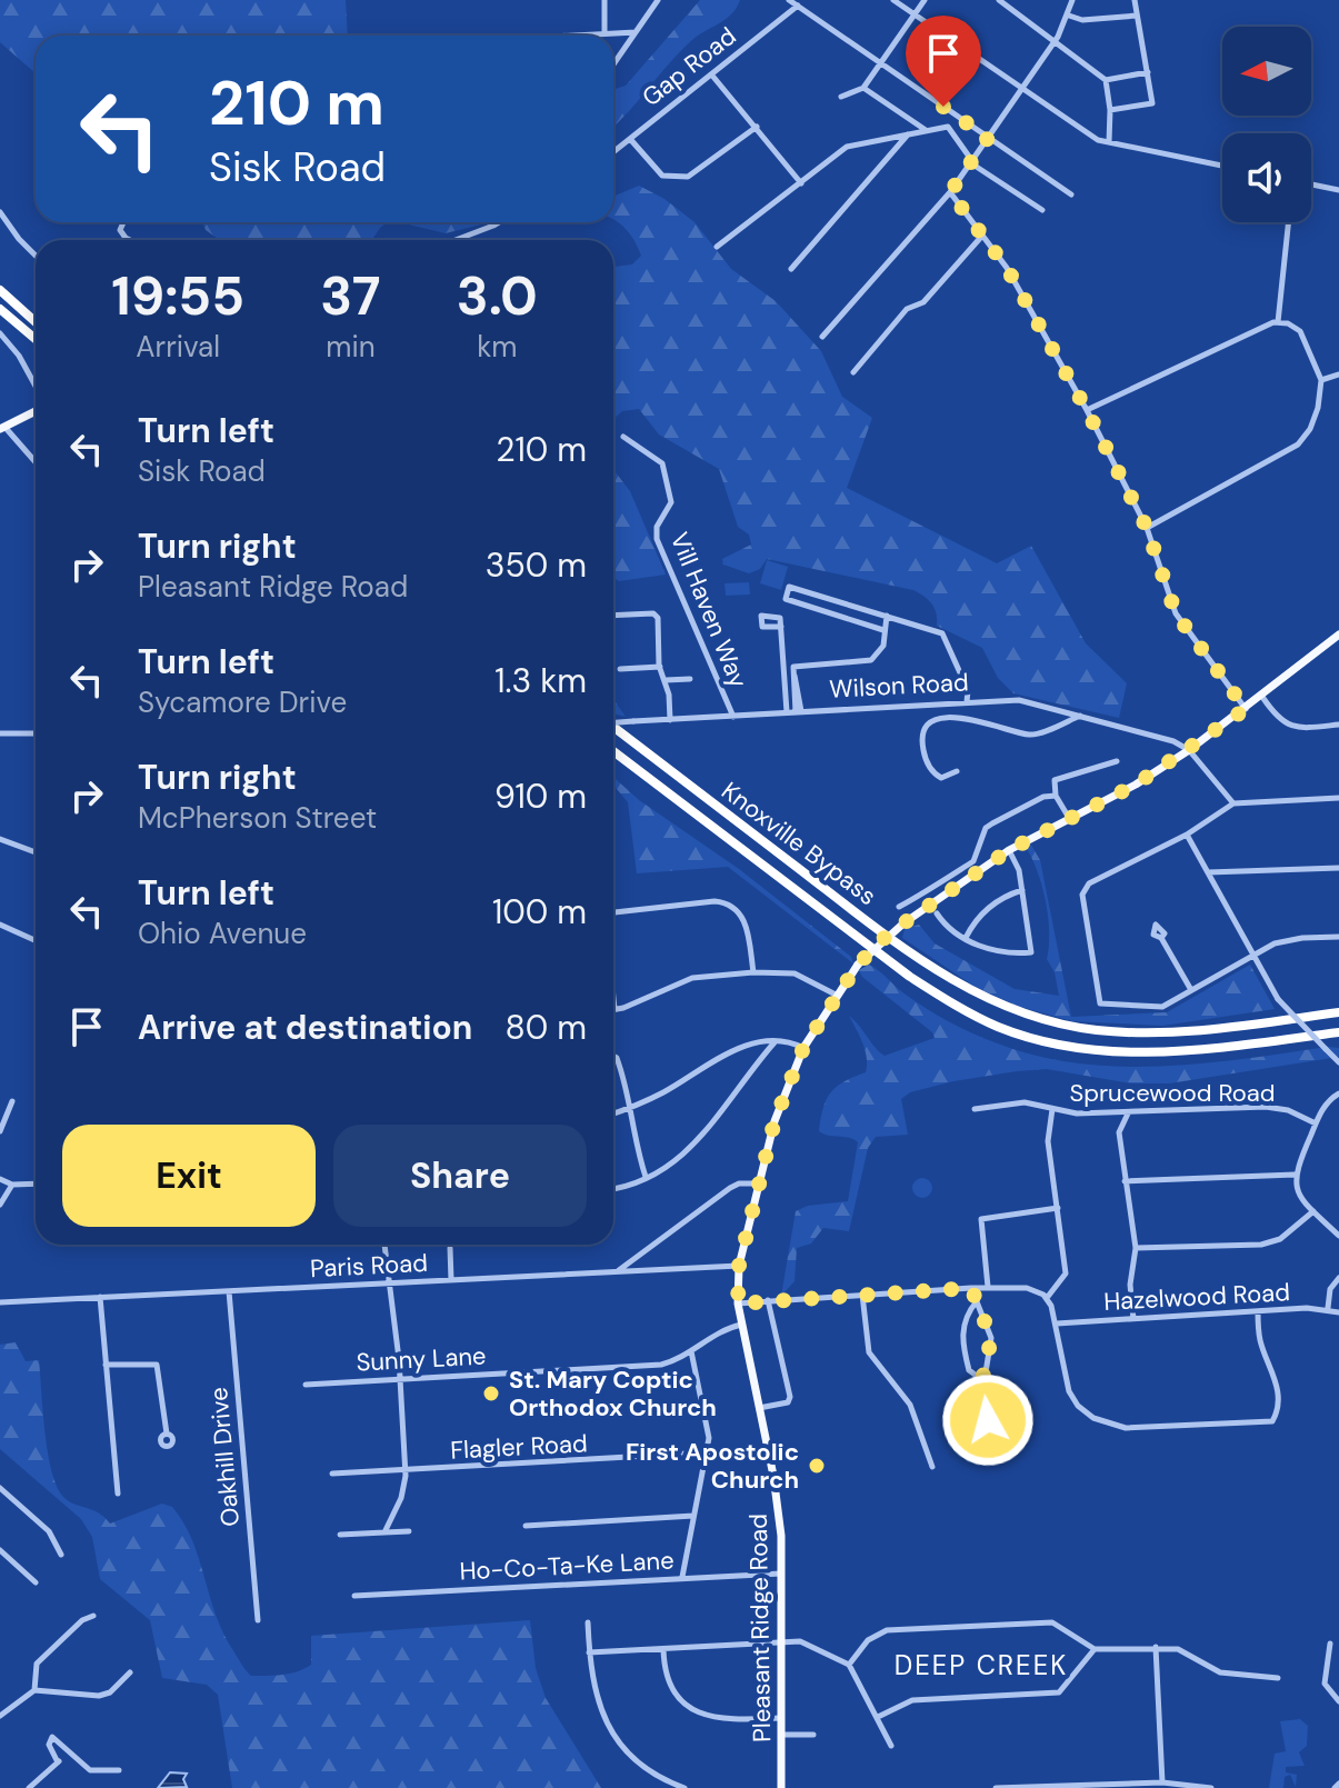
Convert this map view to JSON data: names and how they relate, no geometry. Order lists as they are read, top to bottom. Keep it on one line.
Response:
{"streets":{"highway":["Knoxville Bypass"],"main road":["Pleasant Ridge Road"],"street":["Gap Road","Vill Haven Way","Wilson Road","Sprucewood Road","Paris Road","Hazelwood Road","Sunny Lane","Flagler Road","Oakhill Drive","Ho-Co-Ta-Ke Lane"]},"crossings":[["Vill Haven Way","Wilson Road"],["Wilson Road","Pleasant Ridge Road"],["Paris Road","Oakhill Drive"],["Paris Road","Pleasant Ridge Road"],["Sunny Lane","Pleasant Ridge Road"],["Ho-Co-Ta-Ke Lane","Pleasant Ridge Road"]],"districts":["DEEP CREEK"],"places":["St. Mary Coptic Orthodox Church","First Apostolic Church"],"north":"left","page":{"turn":["210 m","Sisk Road"],"eta":["19:55","Arrival","37","min","3.0","km"],"list":[{"name":"Turn left","note":"Sisk Road","value":"210 m"},{"name":"Turn right","note":"Pleasant Ridge Road","value":"350 m"},{"name":"Turn left","note":"Sycamore Drive","value":"1.3 km"},{"name":"Turn right","note":"McPherson Street","value":"910 m"},{"name":"Turn left","note":"Ohio Avenue","value":"100 m"},{"name":"Arrive at destination","value":"80 m"}],"buttons":["Exit","Share"]}}
